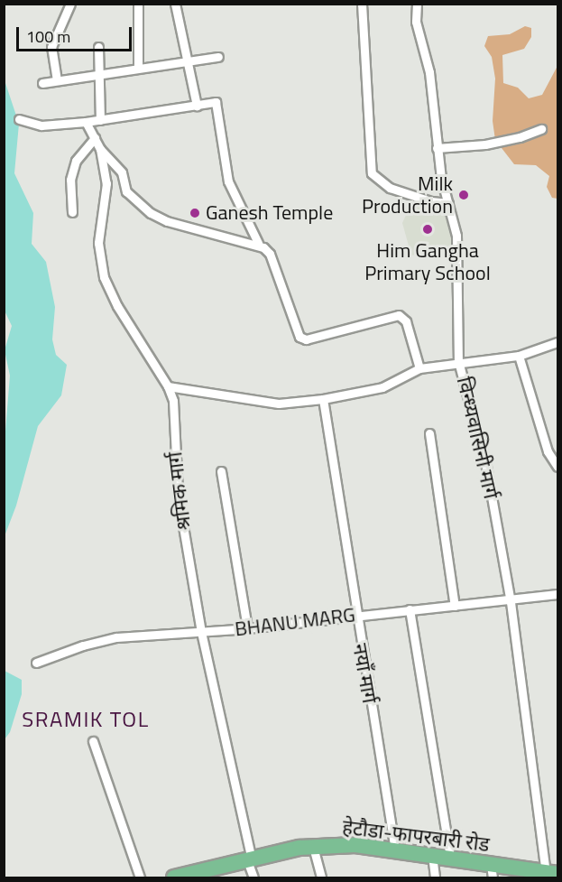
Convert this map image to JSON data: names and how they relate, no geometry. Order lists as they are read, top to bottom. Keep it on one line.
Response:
{"streets":{"highway":["हेटौडा-फापरबारी रोड"],"street":["विन्ध्यवासिनी मार्ग","श्रमिक मार्ग","BHANU MARG","नयाँ मार्ग"]},"crossings":[["विन्ध्यवासिनी मार्ग","BHANU MARG"],["विन्ध्यवासिनी मार्ग","हेटौडा-फापरबारी रोड"],["श्रमिक मार्ग","BHANU MARG"],["श्रमिक मार्ग","हेटौडा-फापरबारी रोड"],["BHANU MARG","नयाँ मार्ग"],["नयाँ मार्ग","हेटौडा-फापरबारी रोड"]],"districts":["SRAMIK TOL"],"places":["Milk Production","Ganesh Temple","Him Gangha Primary School"],"scale_bar":"100 m"}
